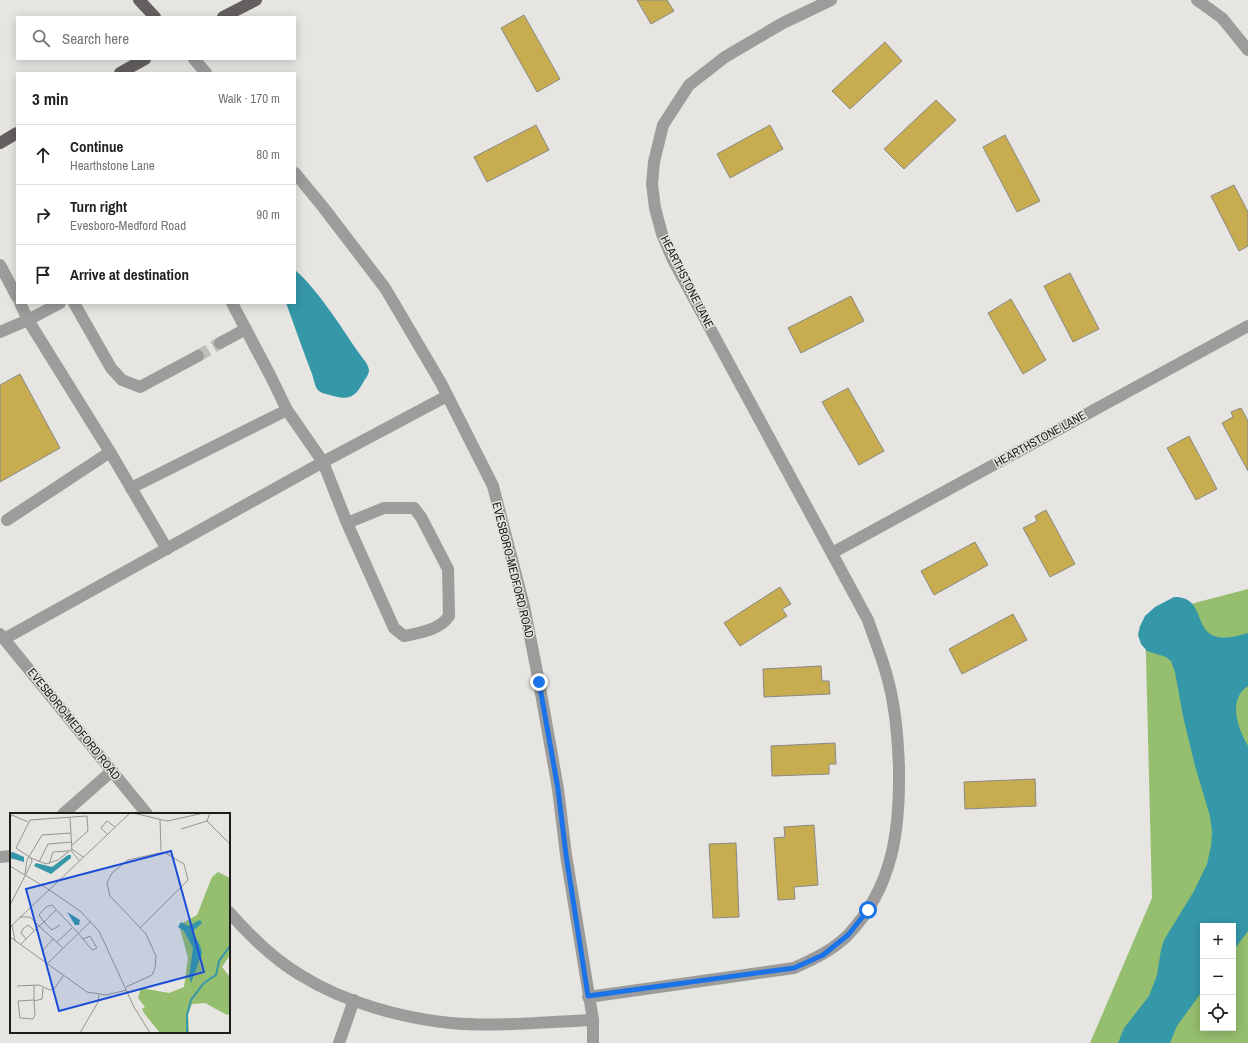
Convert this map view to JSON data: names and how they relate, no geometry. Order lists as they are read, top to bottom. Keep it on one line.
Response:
{"streets":{"street":["HEARTHSTONE LANE","EVESBORO-MEDFORD ROAD"]},"crossings":[["HEARTHSTONE LANE","EVESBORO-MEDFORD ROAD"]],"page":{"search":"Search here","heading":["3 min","Walk · 170 m"],"list":[["Continue","Hearthstone Lane","80 m"],["Turn right","Evesboro-Medford Road","90 m"],"Arrive at destination"],"map_buttons":["+","−"]}}
